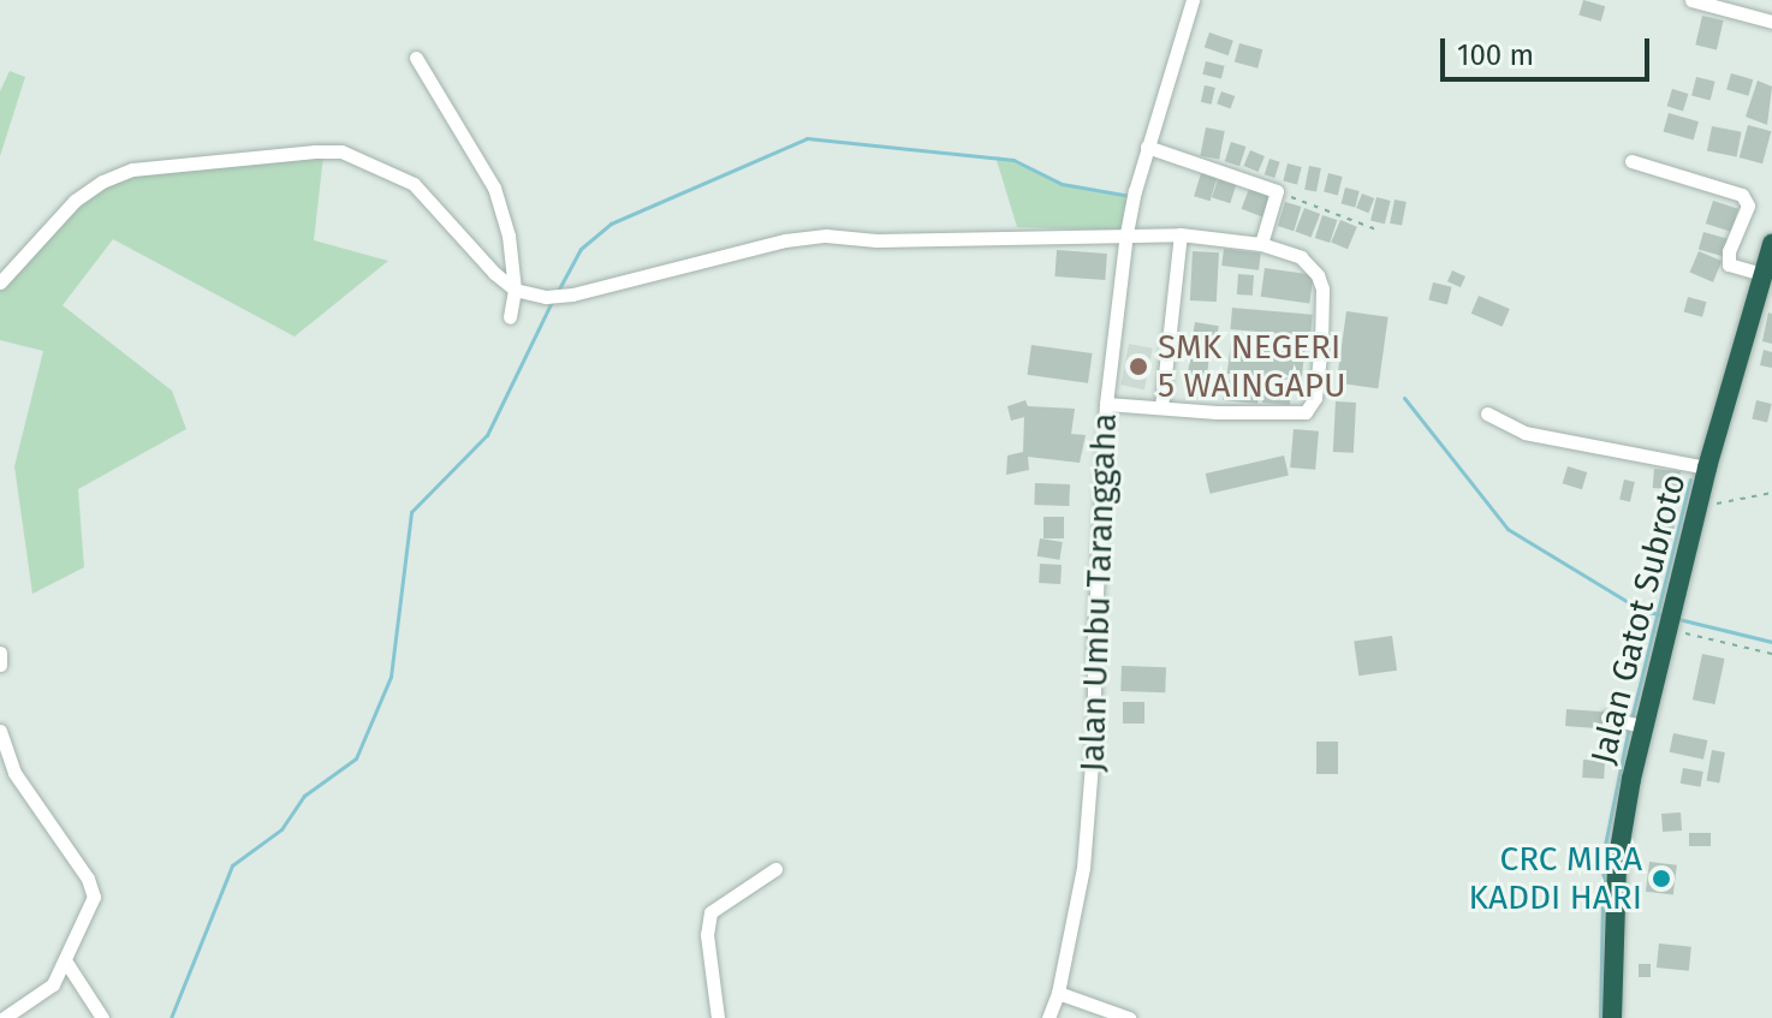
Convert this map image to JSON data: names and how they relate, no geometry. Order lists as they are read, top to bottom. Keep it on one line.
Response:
{"streets":{"highway":["Jalan Gatot Subroto"],"street":["Jalan Umbu Taranggaha"]},"places":["SMK NEGERI 5 WAINGAPU","CRC MIRA KADDI HARI"],"scale_bar":"100 m"}
